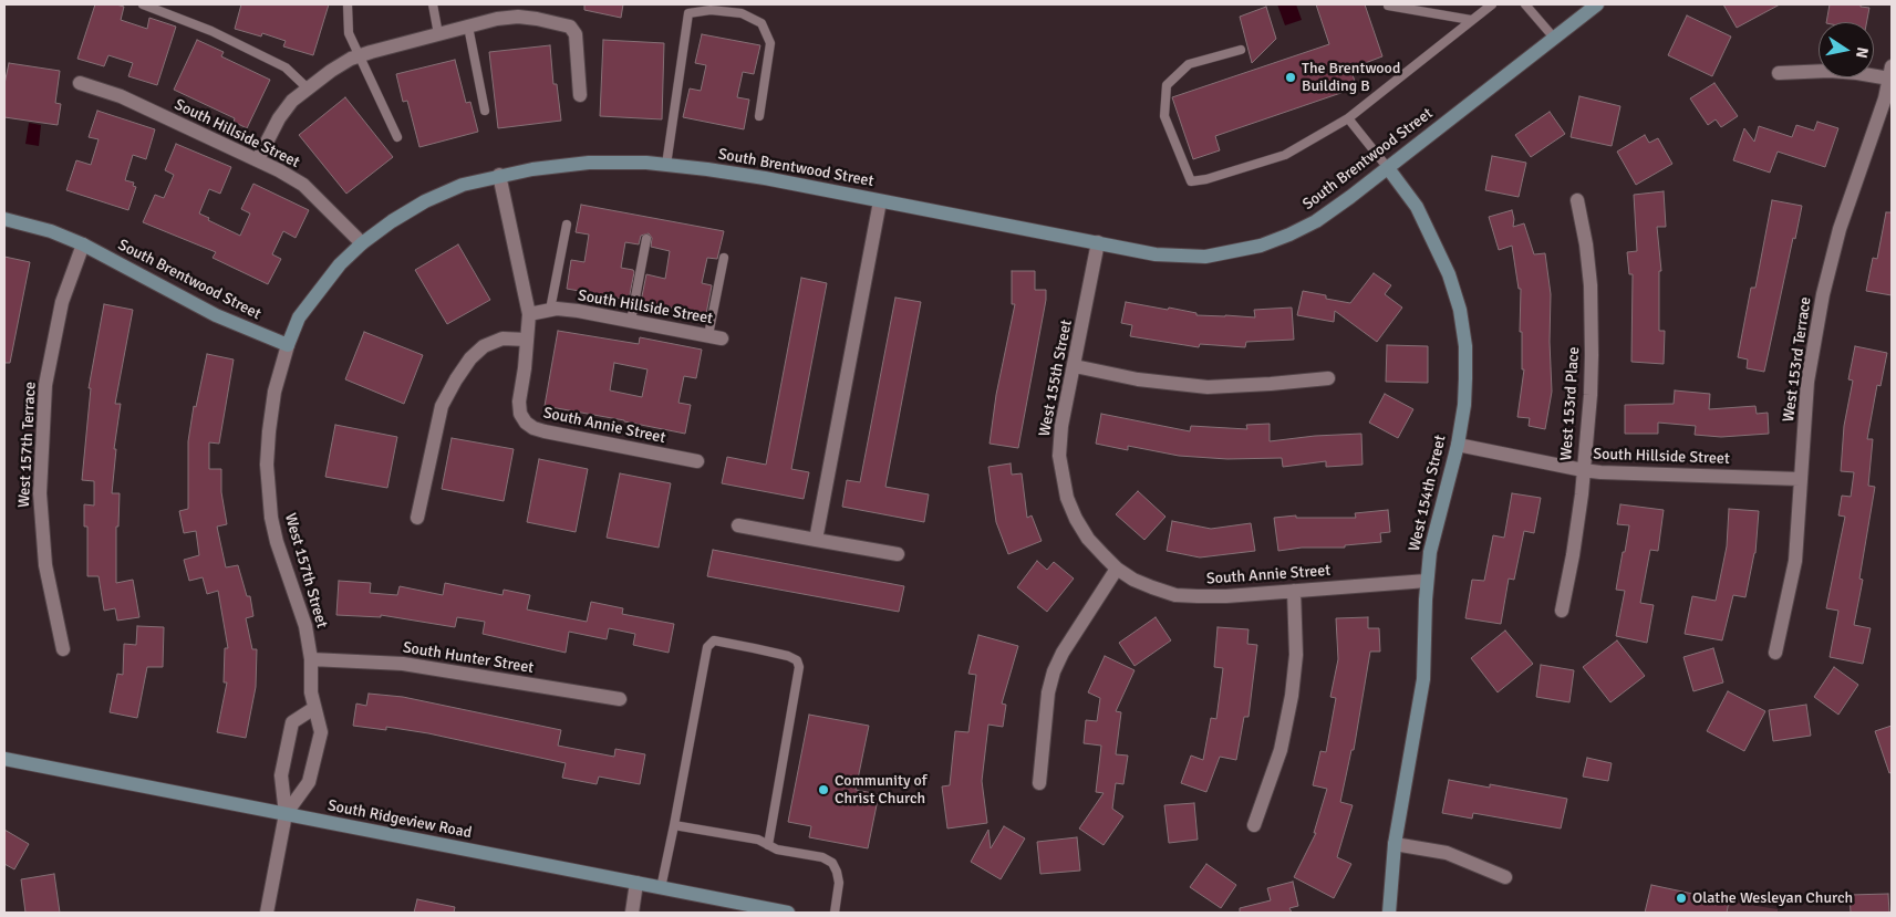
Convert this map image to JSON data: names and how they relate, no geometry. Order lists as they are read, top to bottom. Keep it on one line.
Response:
{"streets":{"street":["South Hillside Street","South Brentwood Street","West 153rd Terrace","West 155th Street","West 153rd Place","South Annie Street","West 157th Terrace","West 154th Street","West 157th Street","South Hunter Street","South Ridgeview Road"]},"crossings":[["South Hillside Street","South Brentwood Street"],["South Hillside Street","West 153rd Terrace"],["South Hillside Street","West 153rd Place"],["South Hillside Street","South Annie Street"],["South Hillside Street","West 154th Street"],["South Brentwood Street","West 155th Street"],["South Brentwood Street","South Annie Street"],["South Brentwood Street","West 157th Terrace"],["South Brentwood Street","West 154th Street"],["South Brentwood Street","West 157th Street"],["West 155th Street","South Annie Street"],["South Annie Street","West 154th Street"],["West 157th Street","South Hunter Street"],["West 157th Street","South Ridgeview Road"]],"places":["The Brentwood Building B","Community of Christ Church","Olathe Wesleyan Church"],"north":"right"}
